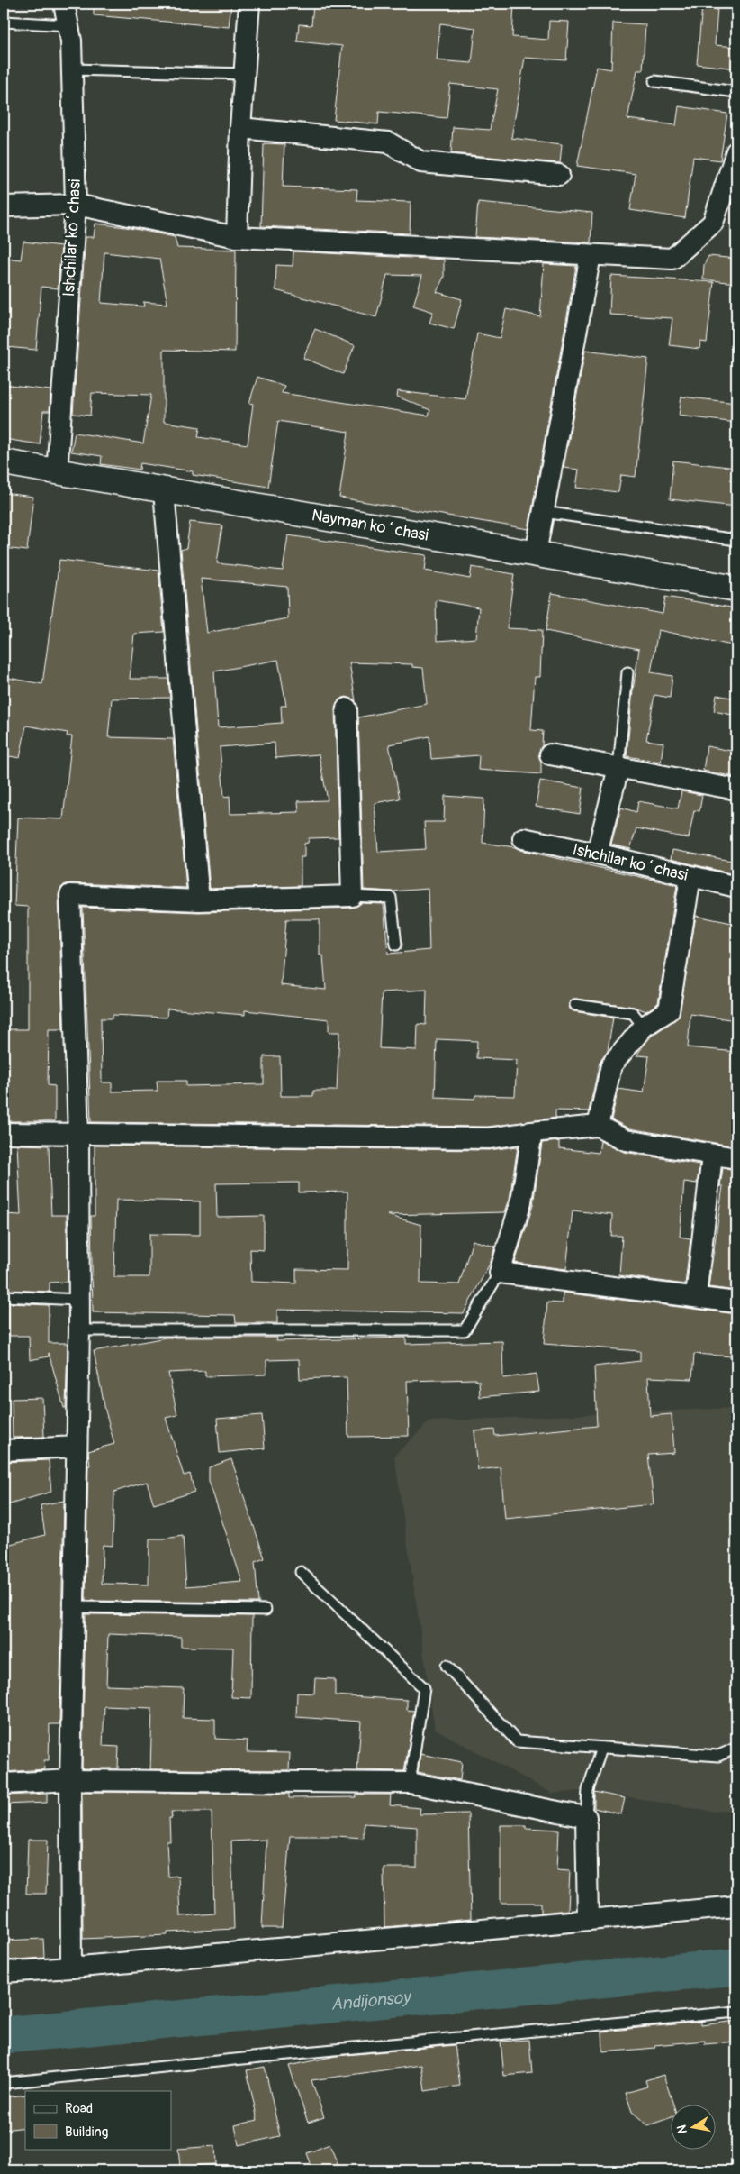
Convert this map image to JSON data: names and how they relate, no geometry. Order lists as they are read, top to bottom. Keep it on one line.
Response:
{"streets":{"main road":["Nayman koʻchasi"],"street":["Ishchilar koʻchasi"]},"crossings":[["Ishchilar koʻchasi","Nayman koʻchasi"]],"water":["Andijonsoy"],"legend":["Road","Building"],"north":"left"}
